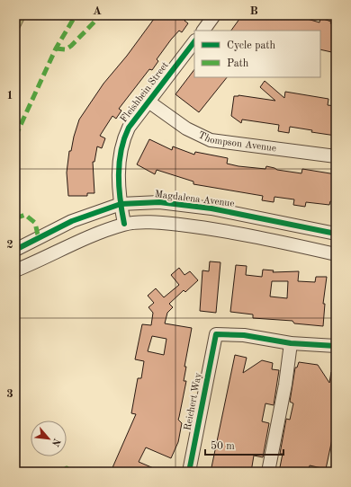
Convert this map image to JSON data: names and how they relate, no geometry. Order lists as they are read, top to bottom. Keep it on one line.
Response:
{"streets":{"street":["Fleishbein Street","Thompson Avenue","Magdalena Avenue","Reichert Way"]},"crossings":[["Fleishbein Street","Thompson Avenue"],["Fleishbein Street","Magdalena Avenue"]],"legend":["Cycle path","Path"],"scale_bar":"50 m","north":"bottom right","grid":{"columns":["A","B"],"rows":["1","2","3"]}}
